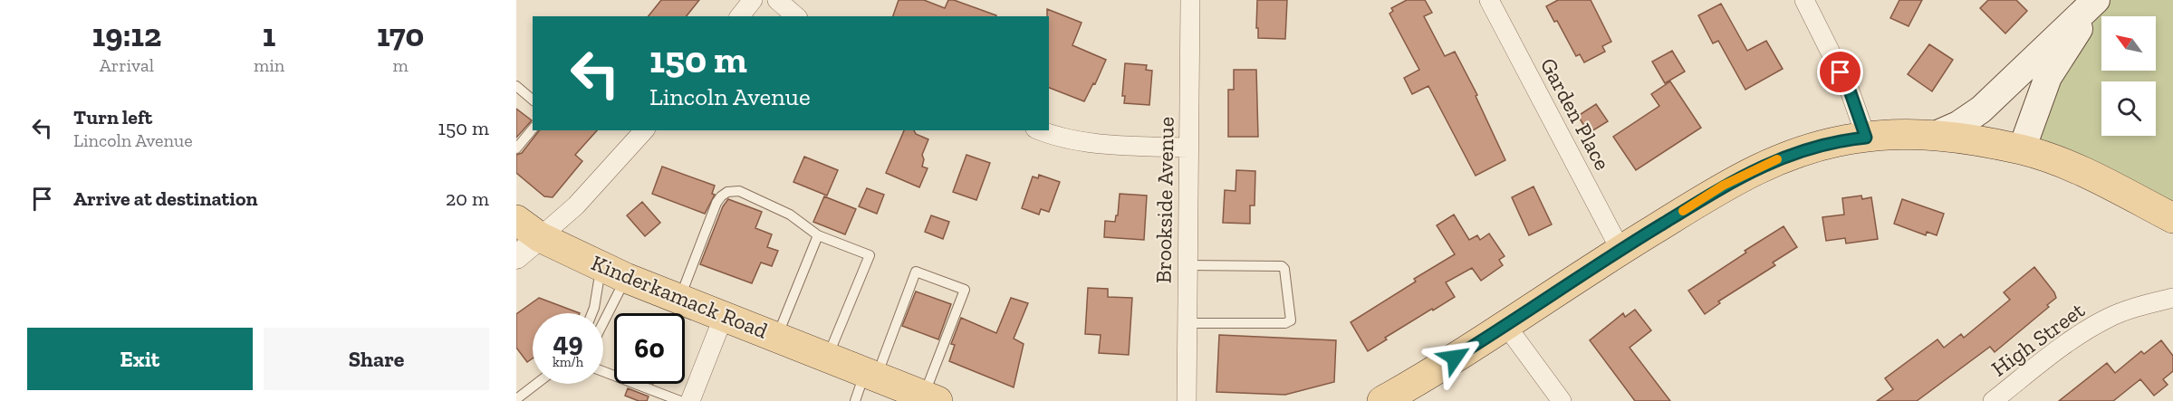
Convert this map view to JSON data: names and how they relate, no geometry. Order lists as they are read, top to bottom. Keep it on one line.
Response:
{"streets":{"main road":["Kinderkamack Road"],"street":["Garden Place","Brookside Avenue","High Street"]},"north":"top left","page":{"eta":["19:12","Arrival","1","min","170","m"],"turn":["150 m","Lincoln Avenue"],"list":[{"name":"Turn left","note":"Lincoln Avenue","value":"150 m"},{"name":"Arrive at destination","value":"20 m"}],"speed":"49 km/h","limit":"60","buttons":["Exit","Share"]}}
